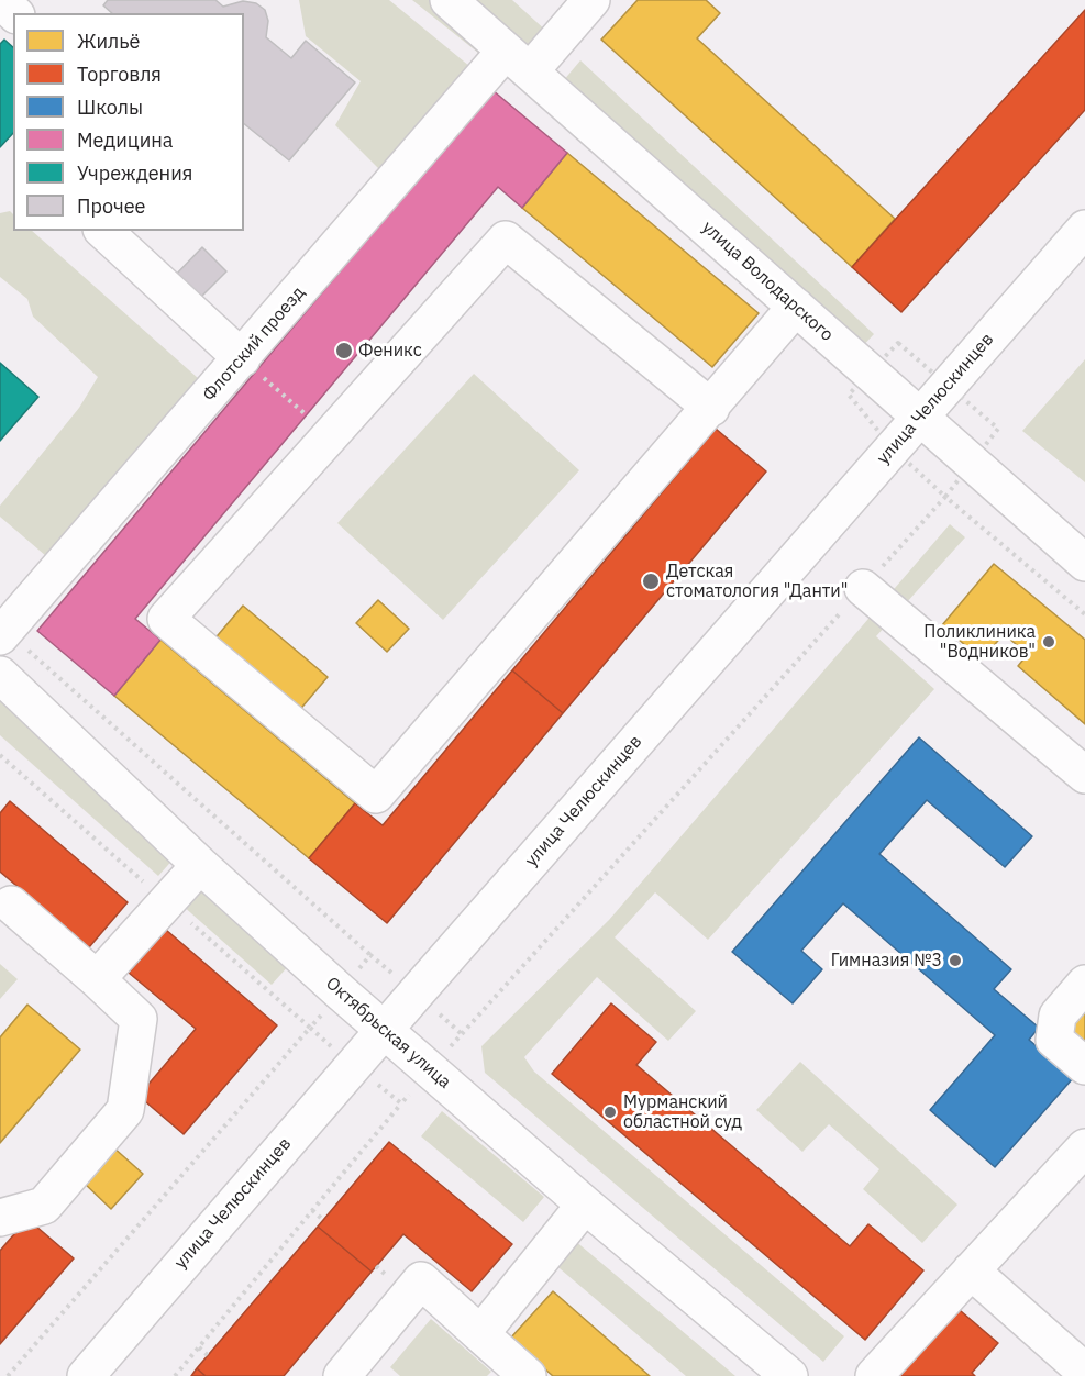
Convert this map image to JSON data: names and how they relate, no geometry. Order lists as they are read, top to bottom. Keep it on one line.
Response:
{"streets":{"street":["улица Володарского","Флотский проезд","улица Челюскинцев","Октябрьская улица"]},"crossings":[["улица Володарского","Флотский проезд"],["улица Володарского","улица Челюскинцев"],["улица Челюскинцев","Октябрьская улица"]],"places":["Феникс","Детская стоматология \"Данти\"","Поликлиника \"Водников\"","Гимназия №3","Мурманский областной суд"],"legend":["Жильё","Торговля","Школы","Медицина","Учреждения","Прочее"]}
